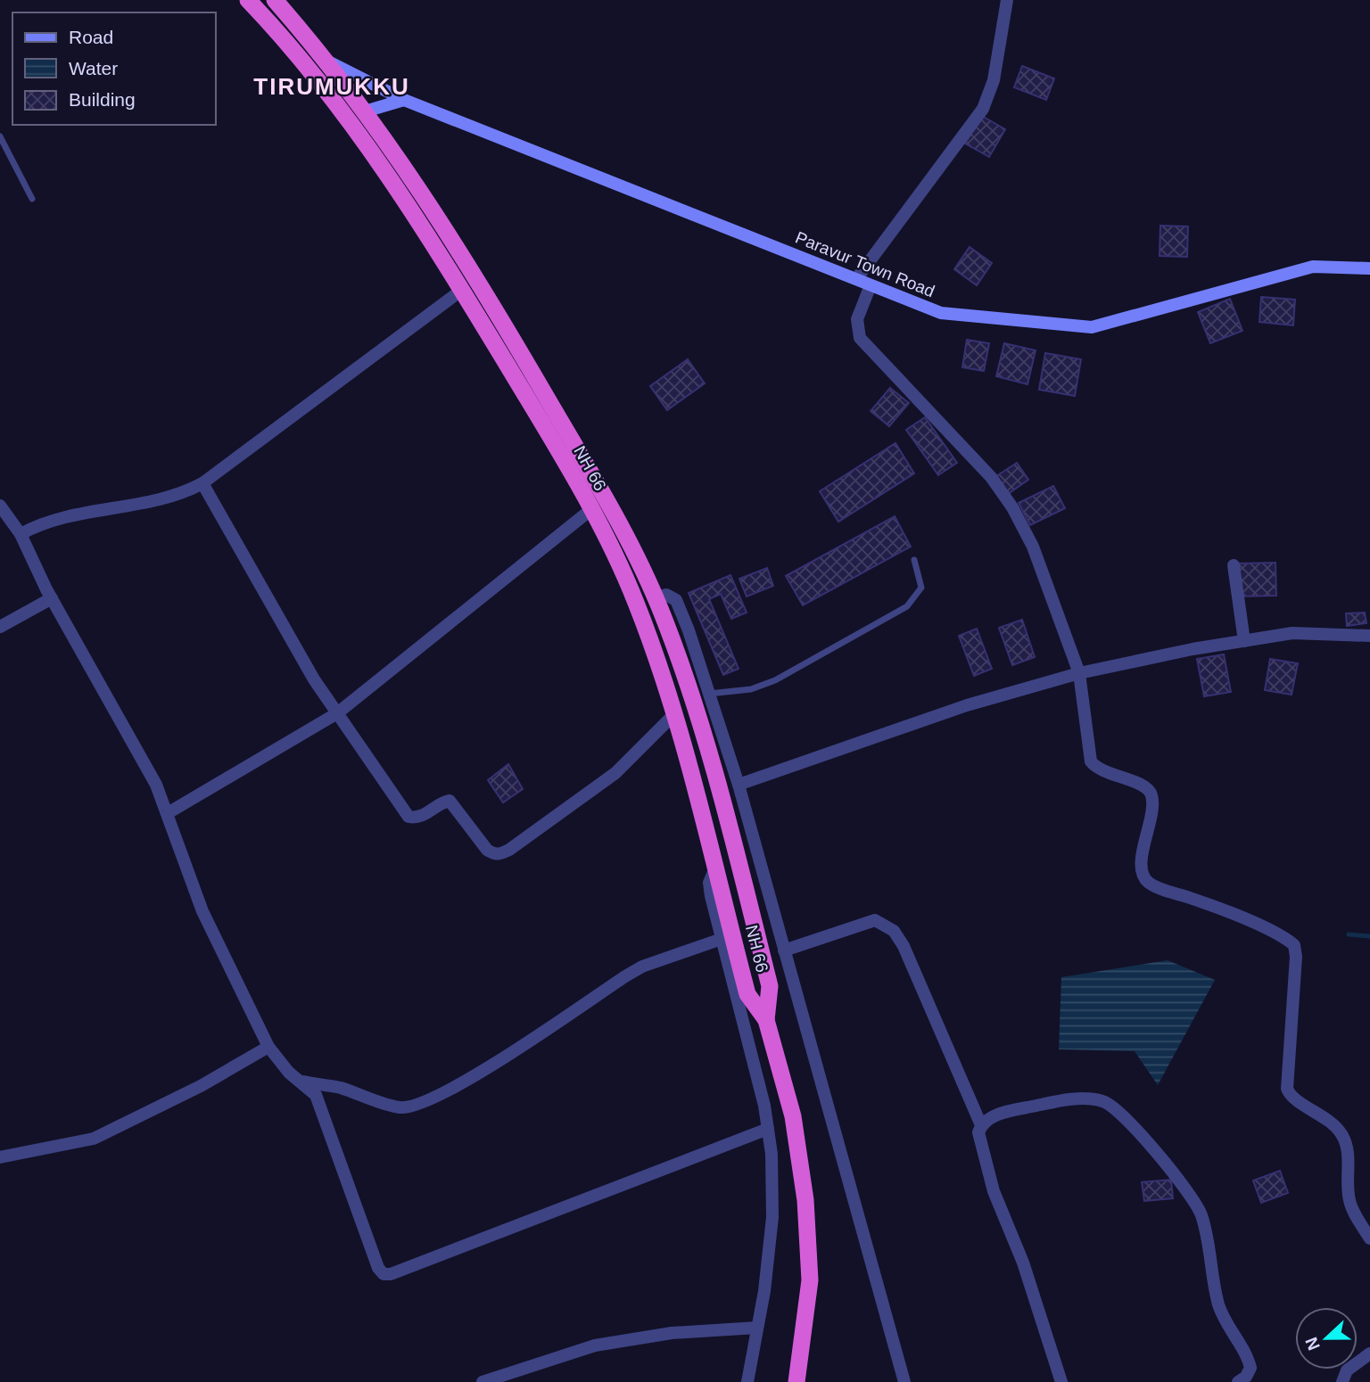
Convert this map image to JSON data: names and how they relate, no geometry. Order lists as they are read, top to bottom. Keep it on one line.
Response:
{"streets":{"highway":["NH 66"],"main road":["Paravur Town Road"]},"crossings":[["Paravur Town Road","NH 66"]],"districts":["TIRUMUKKU"],"legend":["Road","Water","Building"],"north":"left"}
